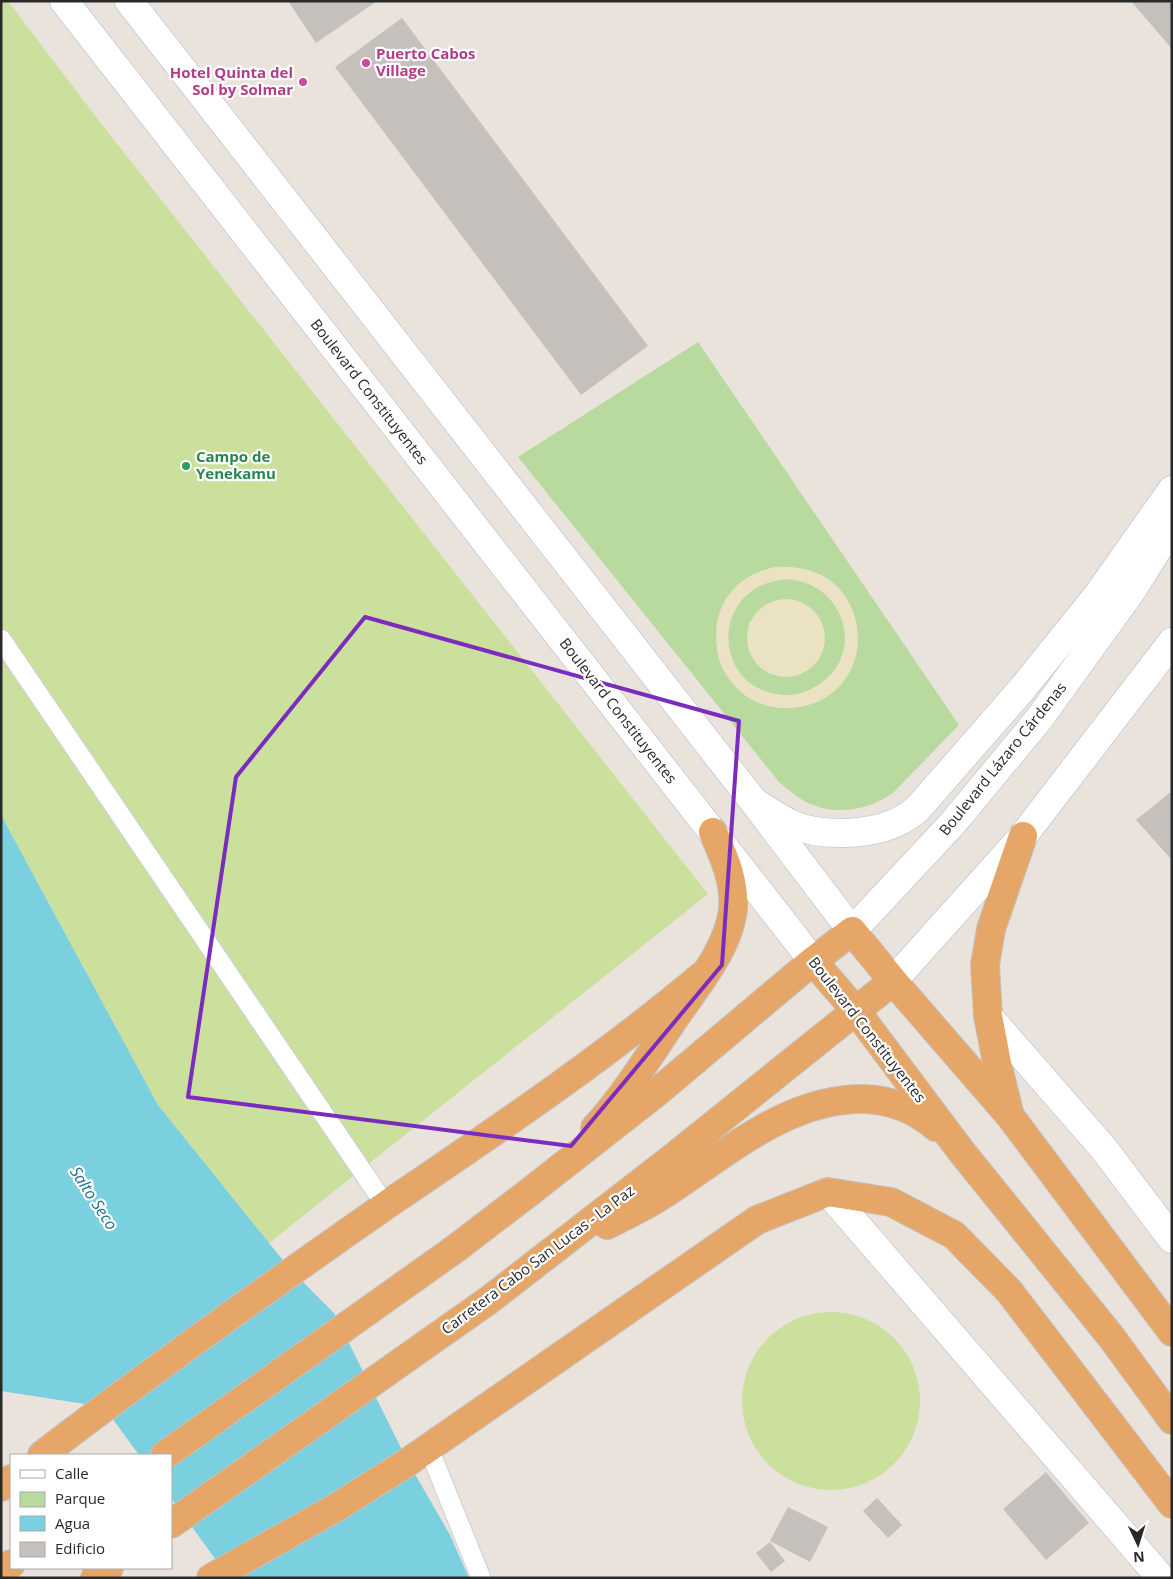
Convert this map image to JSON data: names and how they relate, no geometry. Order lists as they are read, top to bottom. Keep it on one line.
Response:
{"streets":{"highway":["Boulevard Constituyentes","Carretera Cabo San Lucas - La Paz"],"street":["Boulevard Lázaro Cárdenas"]},"crossings":[["Boulevard Constituyentes","Carretera Cabo San Lucas - La Paz"]],"water":["Salto Seco"],"places":["Puerto Cabos Village","Hotel Quinta del Sol by Solmar","Campo de Yenekamu"],"legend":["Calle","Parque","Agua","Edificio"],"north":"bottom"}
